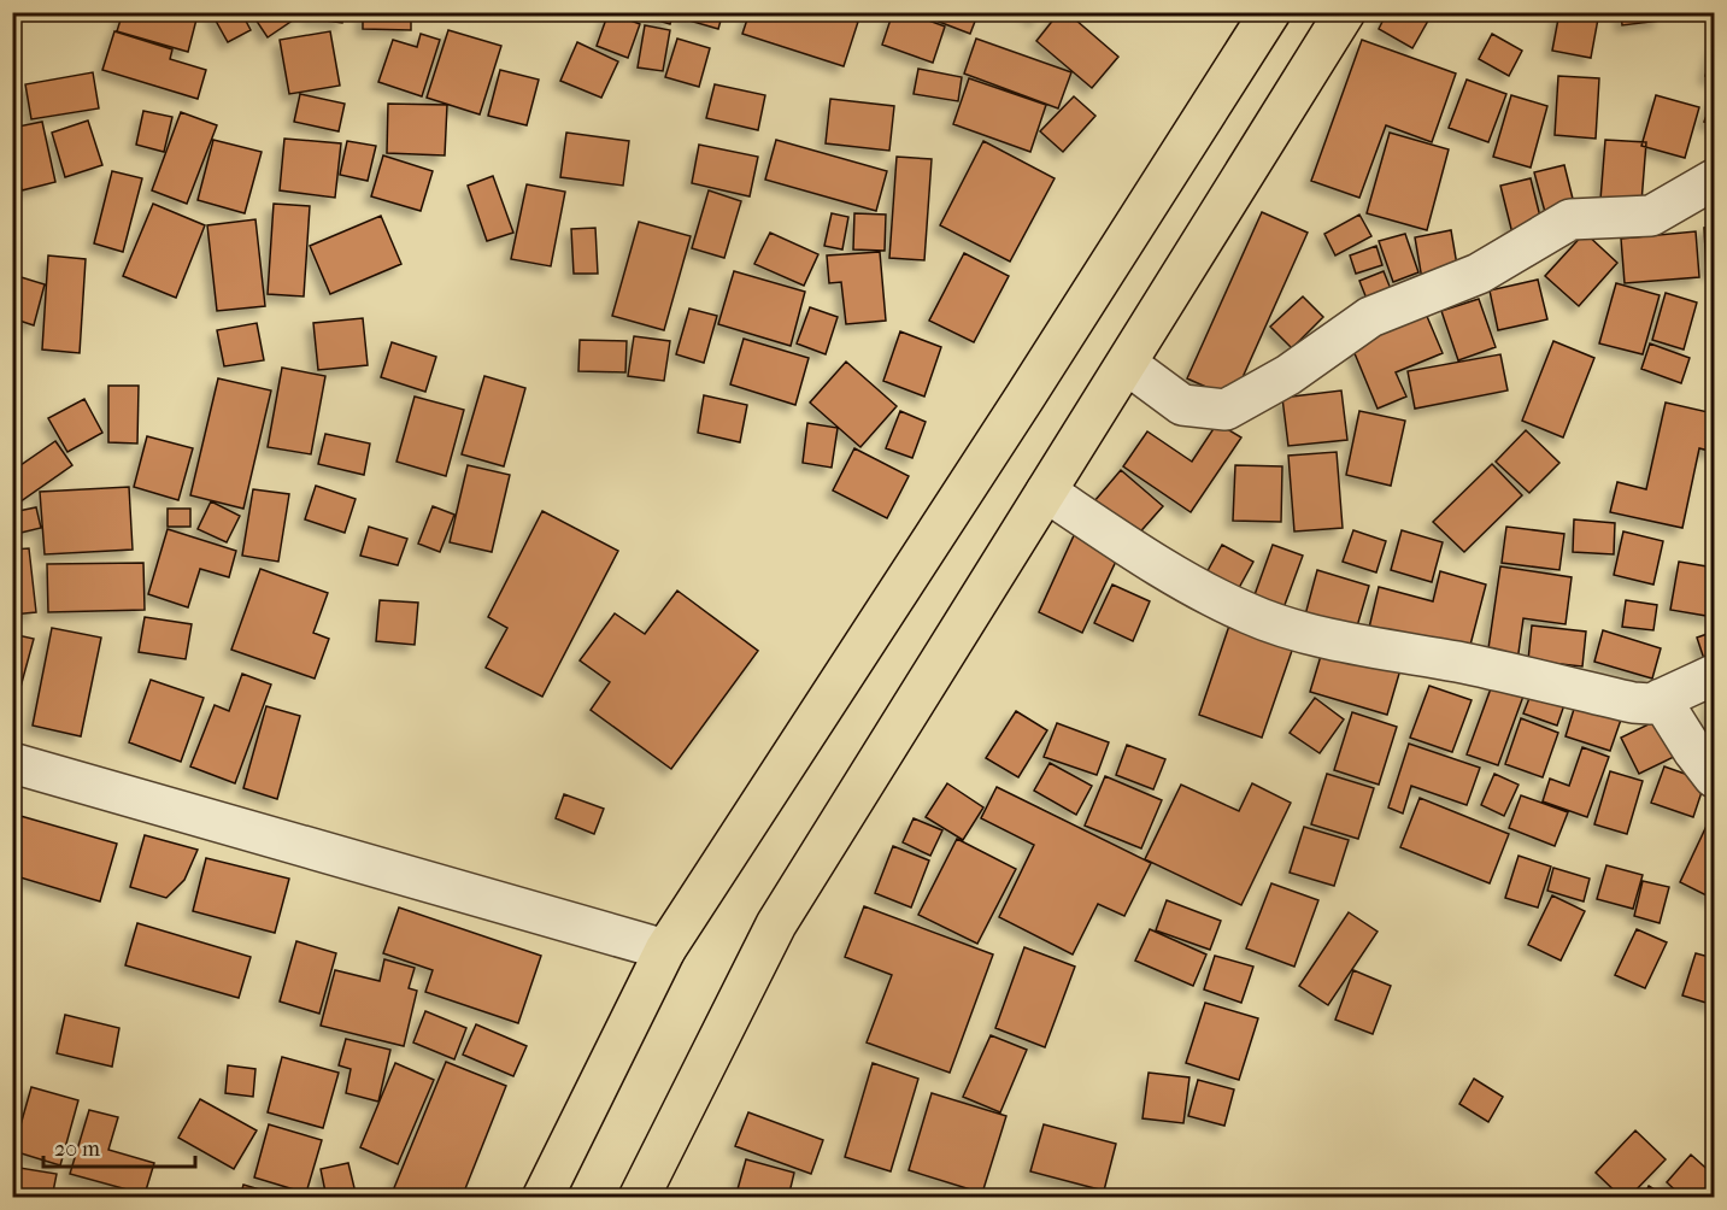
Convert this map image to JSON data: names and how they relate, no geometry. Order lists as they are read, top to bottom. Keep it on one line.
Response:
{"scale_bar":"20 m"}
